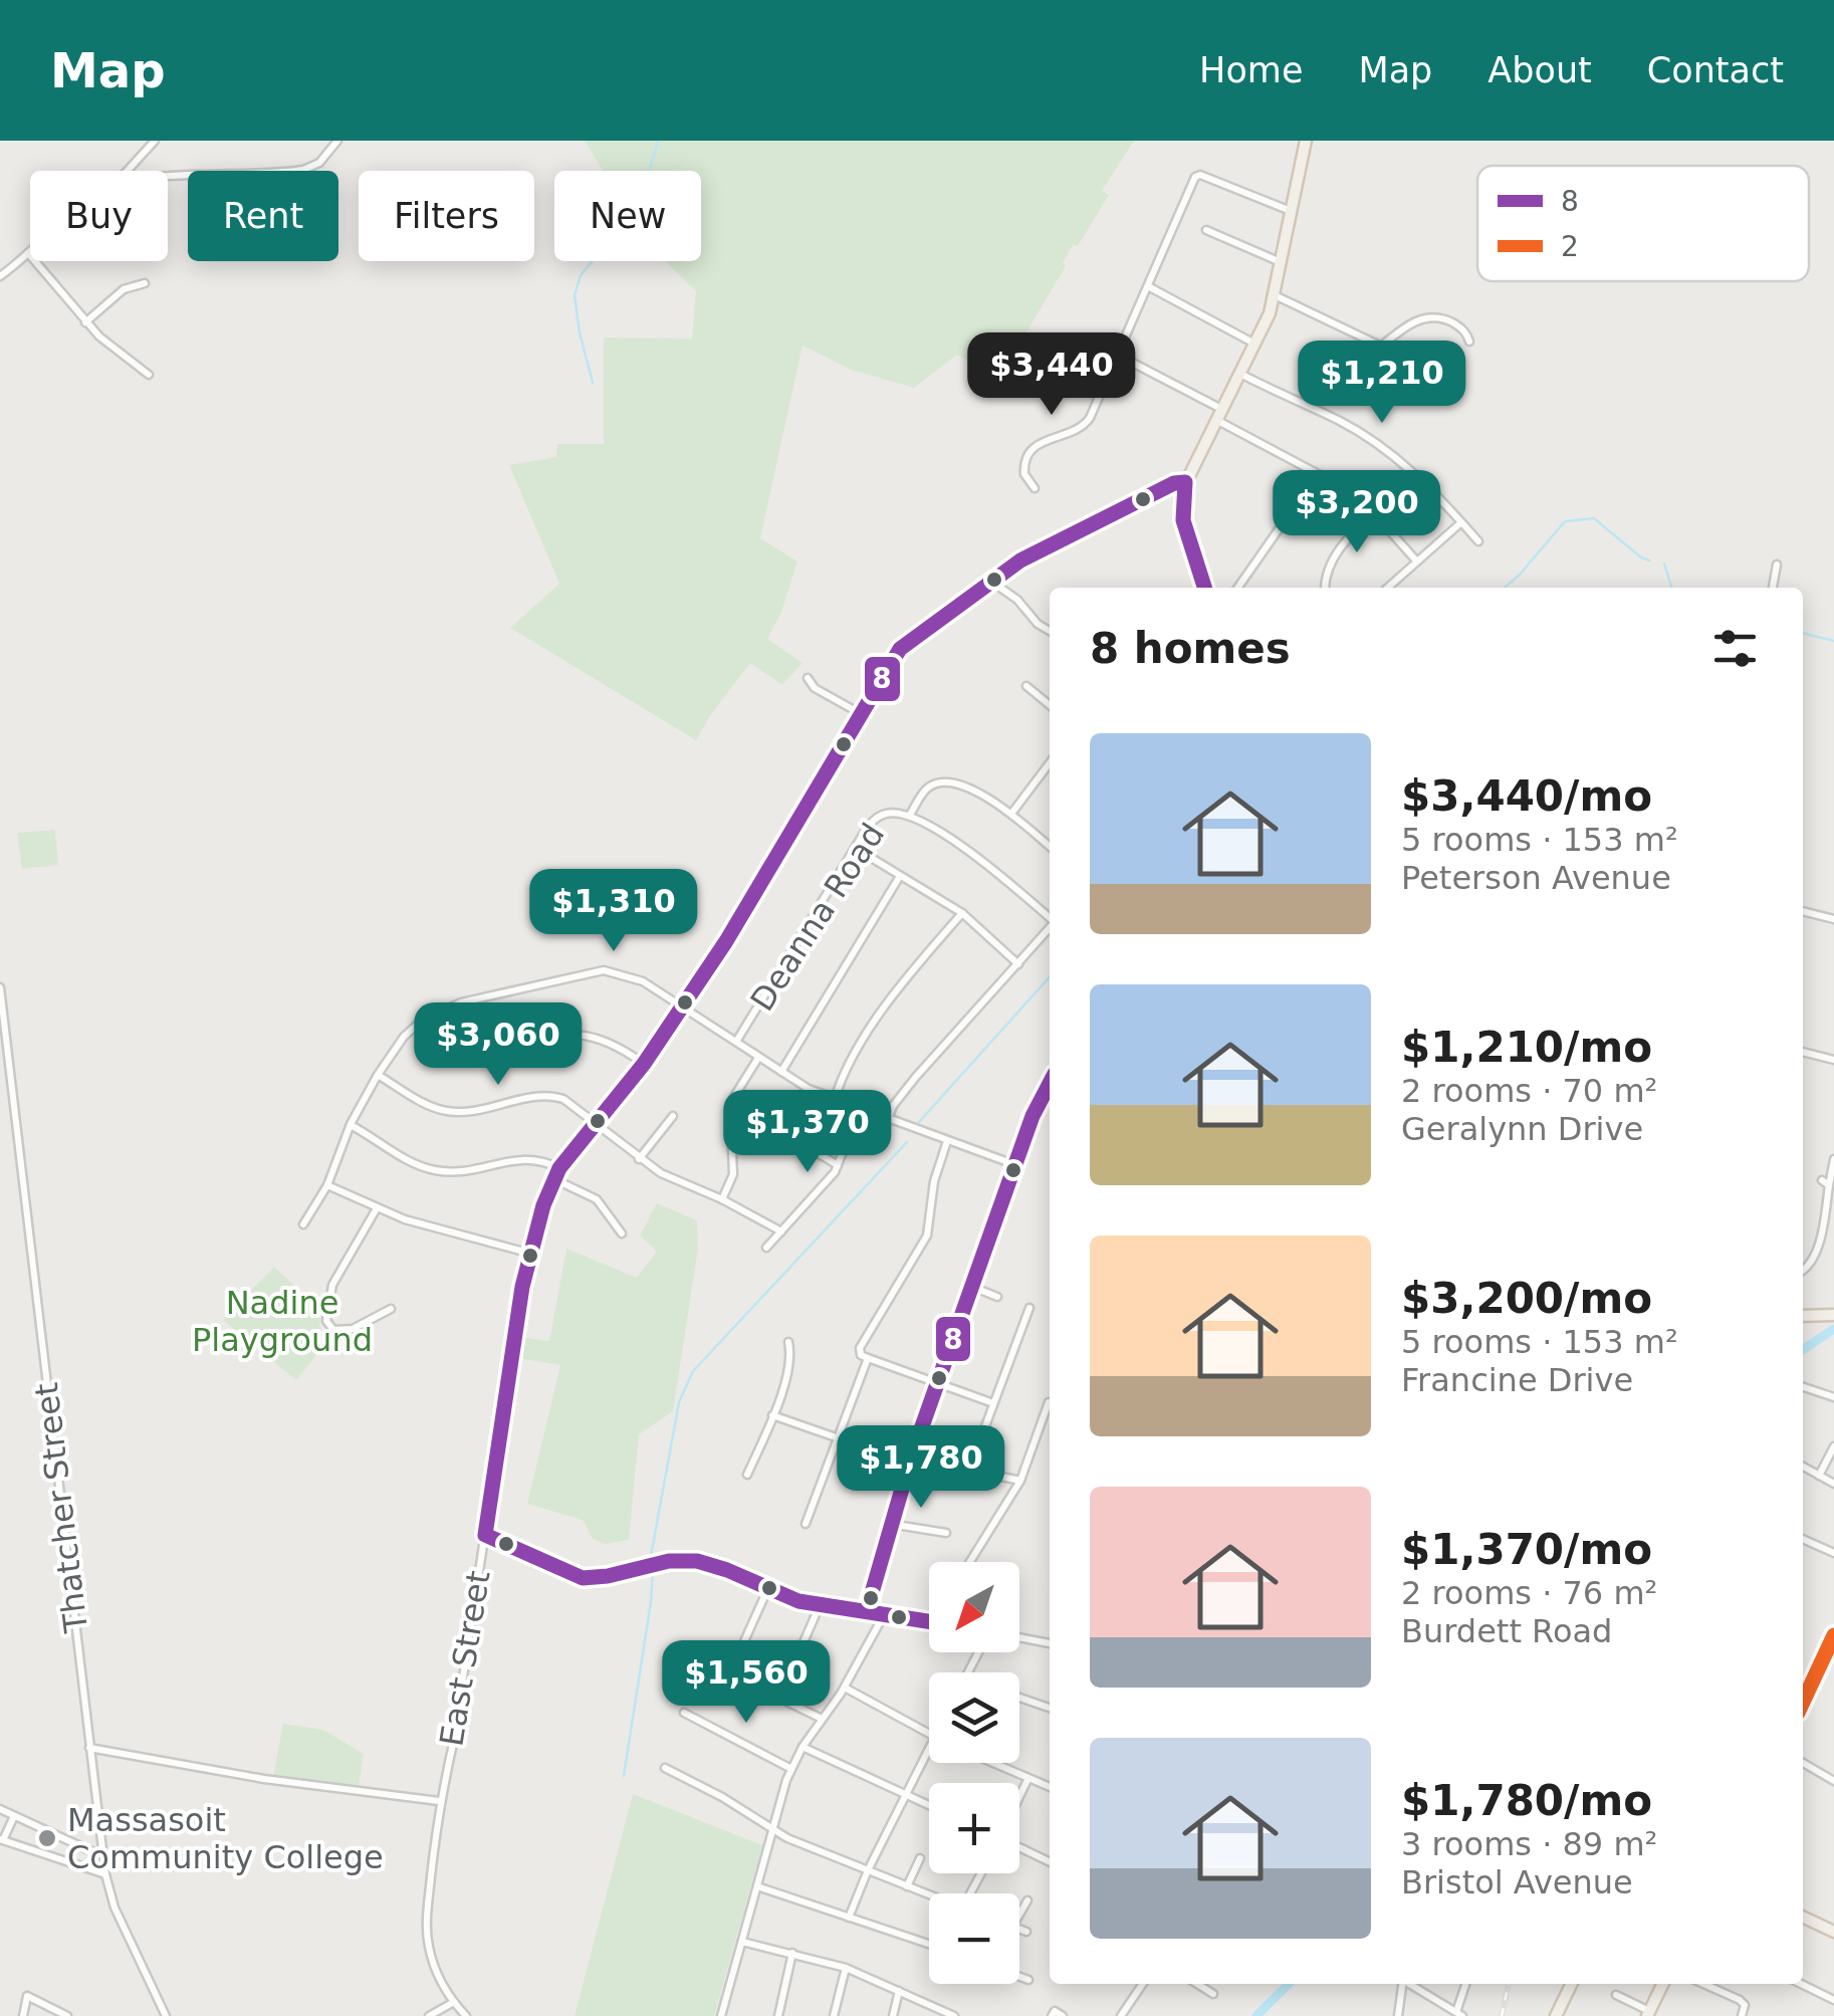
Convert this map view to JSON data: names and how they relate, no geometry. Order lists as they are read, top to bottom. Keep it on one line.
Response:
{"streets":{"street":["Deanna Road","Thatcher Street","East Street"]},"parks":["Nadine Playground"],"places":["Massasoit Community College"],"lines":["transit line 8","transit line 2"],"legend":["8","2"],"north":"bottom left","page":{"header":"Map","nav":["Home","Map","About","Contact"],"chip":["Buy","Rent","Filters","New"],"price":["$3,440","$1,210","$3,200","$1,310","$3,060","$1,370","$1,780","$1,560"],"heading":"8 homes","list":[{"name":"$3,440/mo","note":"5 rooms · 153 m² · Peterson Avenue"},{"name":"$1,210/mo","note":"2 rooms · 70 m² · Geralynn Drive"},{"name":"$3,200/mo","note":"5 rooms · 153 m² · Francine Drive"},{"name":"$1,370/mo","note":"2 rooms · 76 m² · Burdett Road"},{"name":"$1,780/mo","note":"3 rooms · 89 m² · Bristol Avenue"}],"map_buttons":["+","−"]}}
